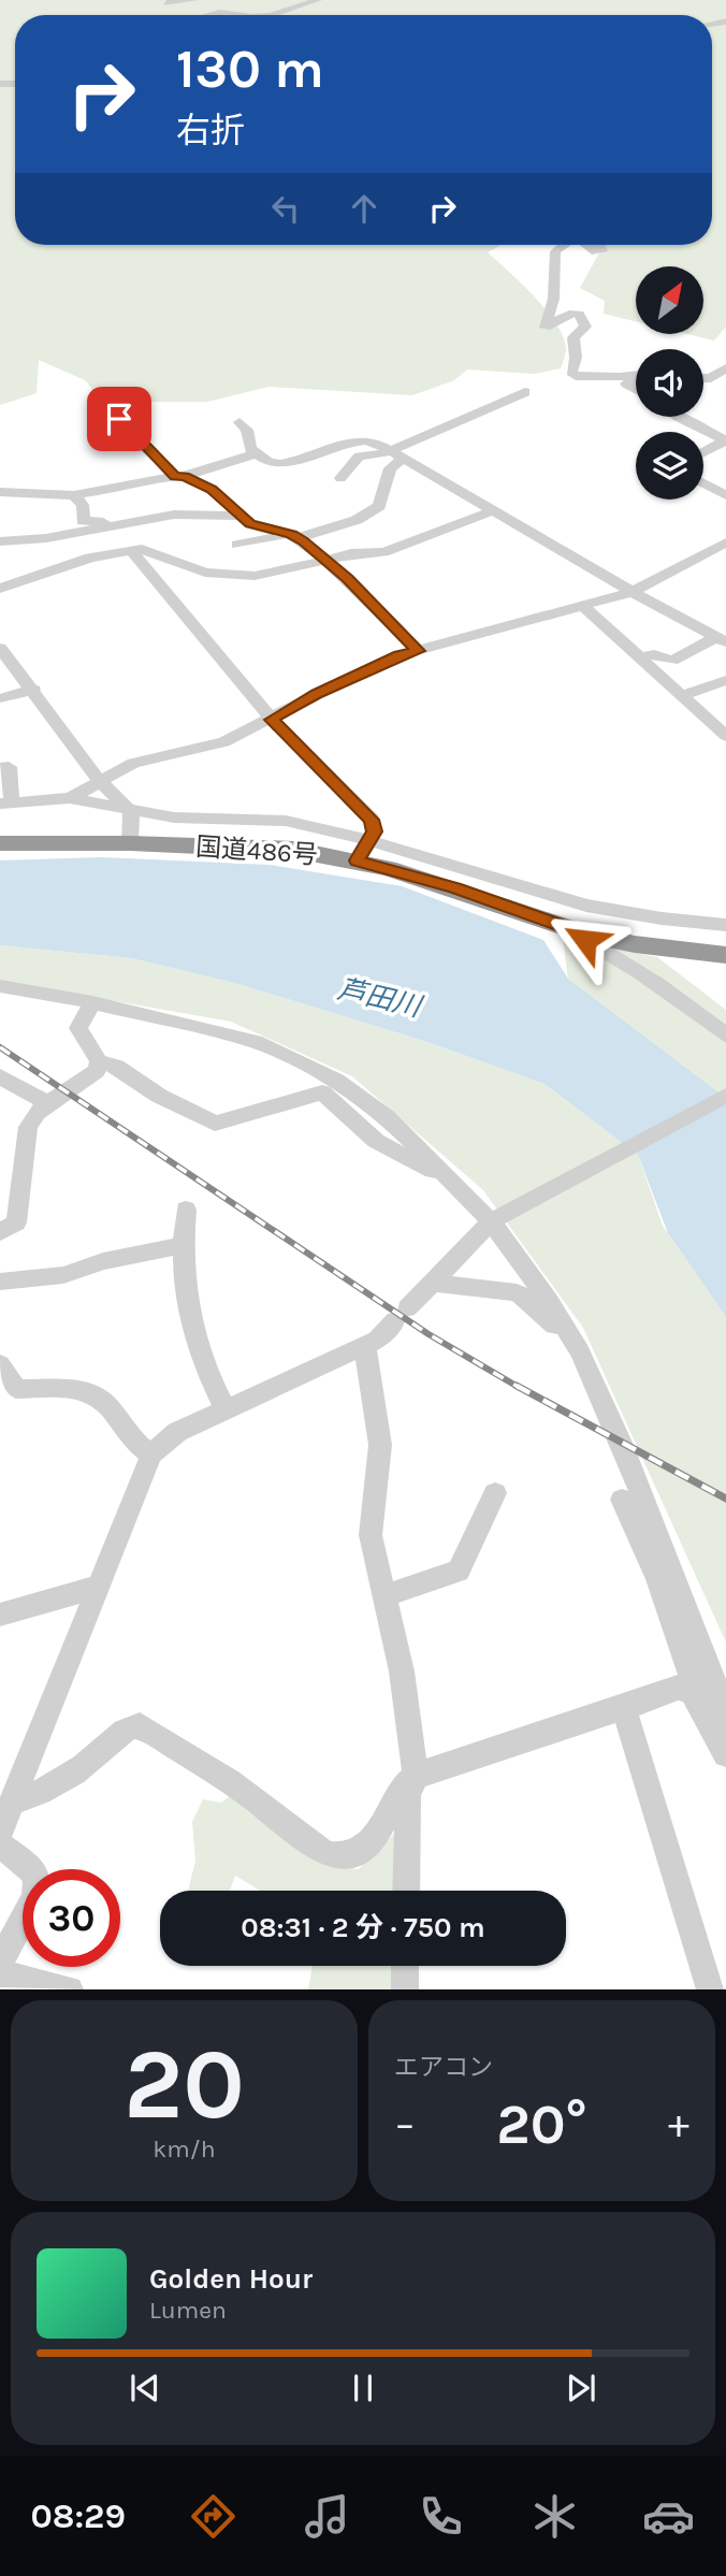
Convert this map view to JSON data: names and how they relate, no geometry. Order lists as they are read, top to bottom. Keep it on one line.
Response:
{"streets":{"highway":["国道486号"]},"water":["芦田川"],"north":"top right","page":{"turn":["130 m","右折"],"limit":"30","trip":"08:31 · 2 分 · 750 m","tile":[["20","km/h"],"エアコン"],"heat":["−","20°","+"],"song":["Golden Hour","Lumen"],"tabs":"08:29"}}
